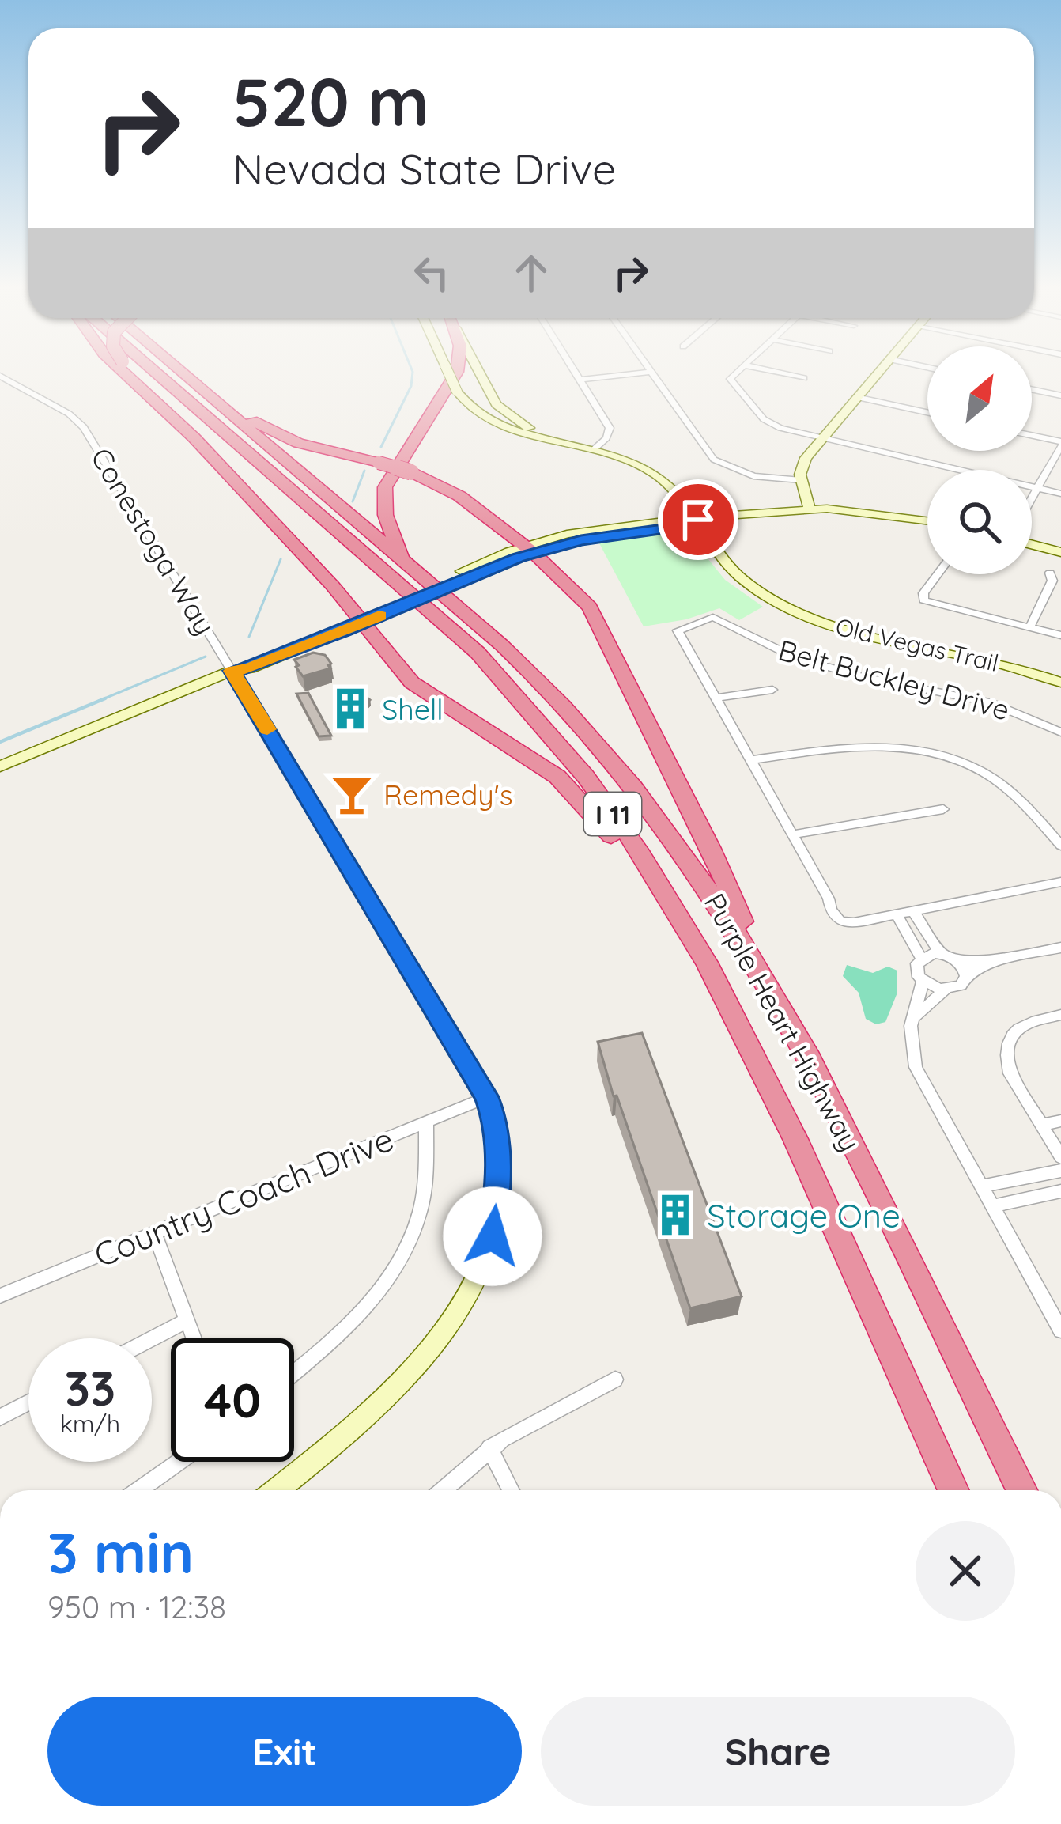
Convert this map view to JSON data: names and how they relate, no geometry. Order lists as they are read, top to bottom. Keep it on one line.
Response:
{"streets":{"highway":["I 11","Purple Heart Highway"],"street":["Conestoga Way","Old Vegas Trail","Belt Buckley Drive","Country Coach Drive"]},"crossings":[["Conestoga Way","Country Coach Drive"]],"places":{"building":["Shell","Storage One"],"bar":["Remedy's"]},"north":"top right","page":{"turn":["520 m","Nevada State Drive"],"speed":"33 km/h","limit":"40","heading":["3 min","950 m · 12:38"],"buttons":["Exit","Share"]}}
